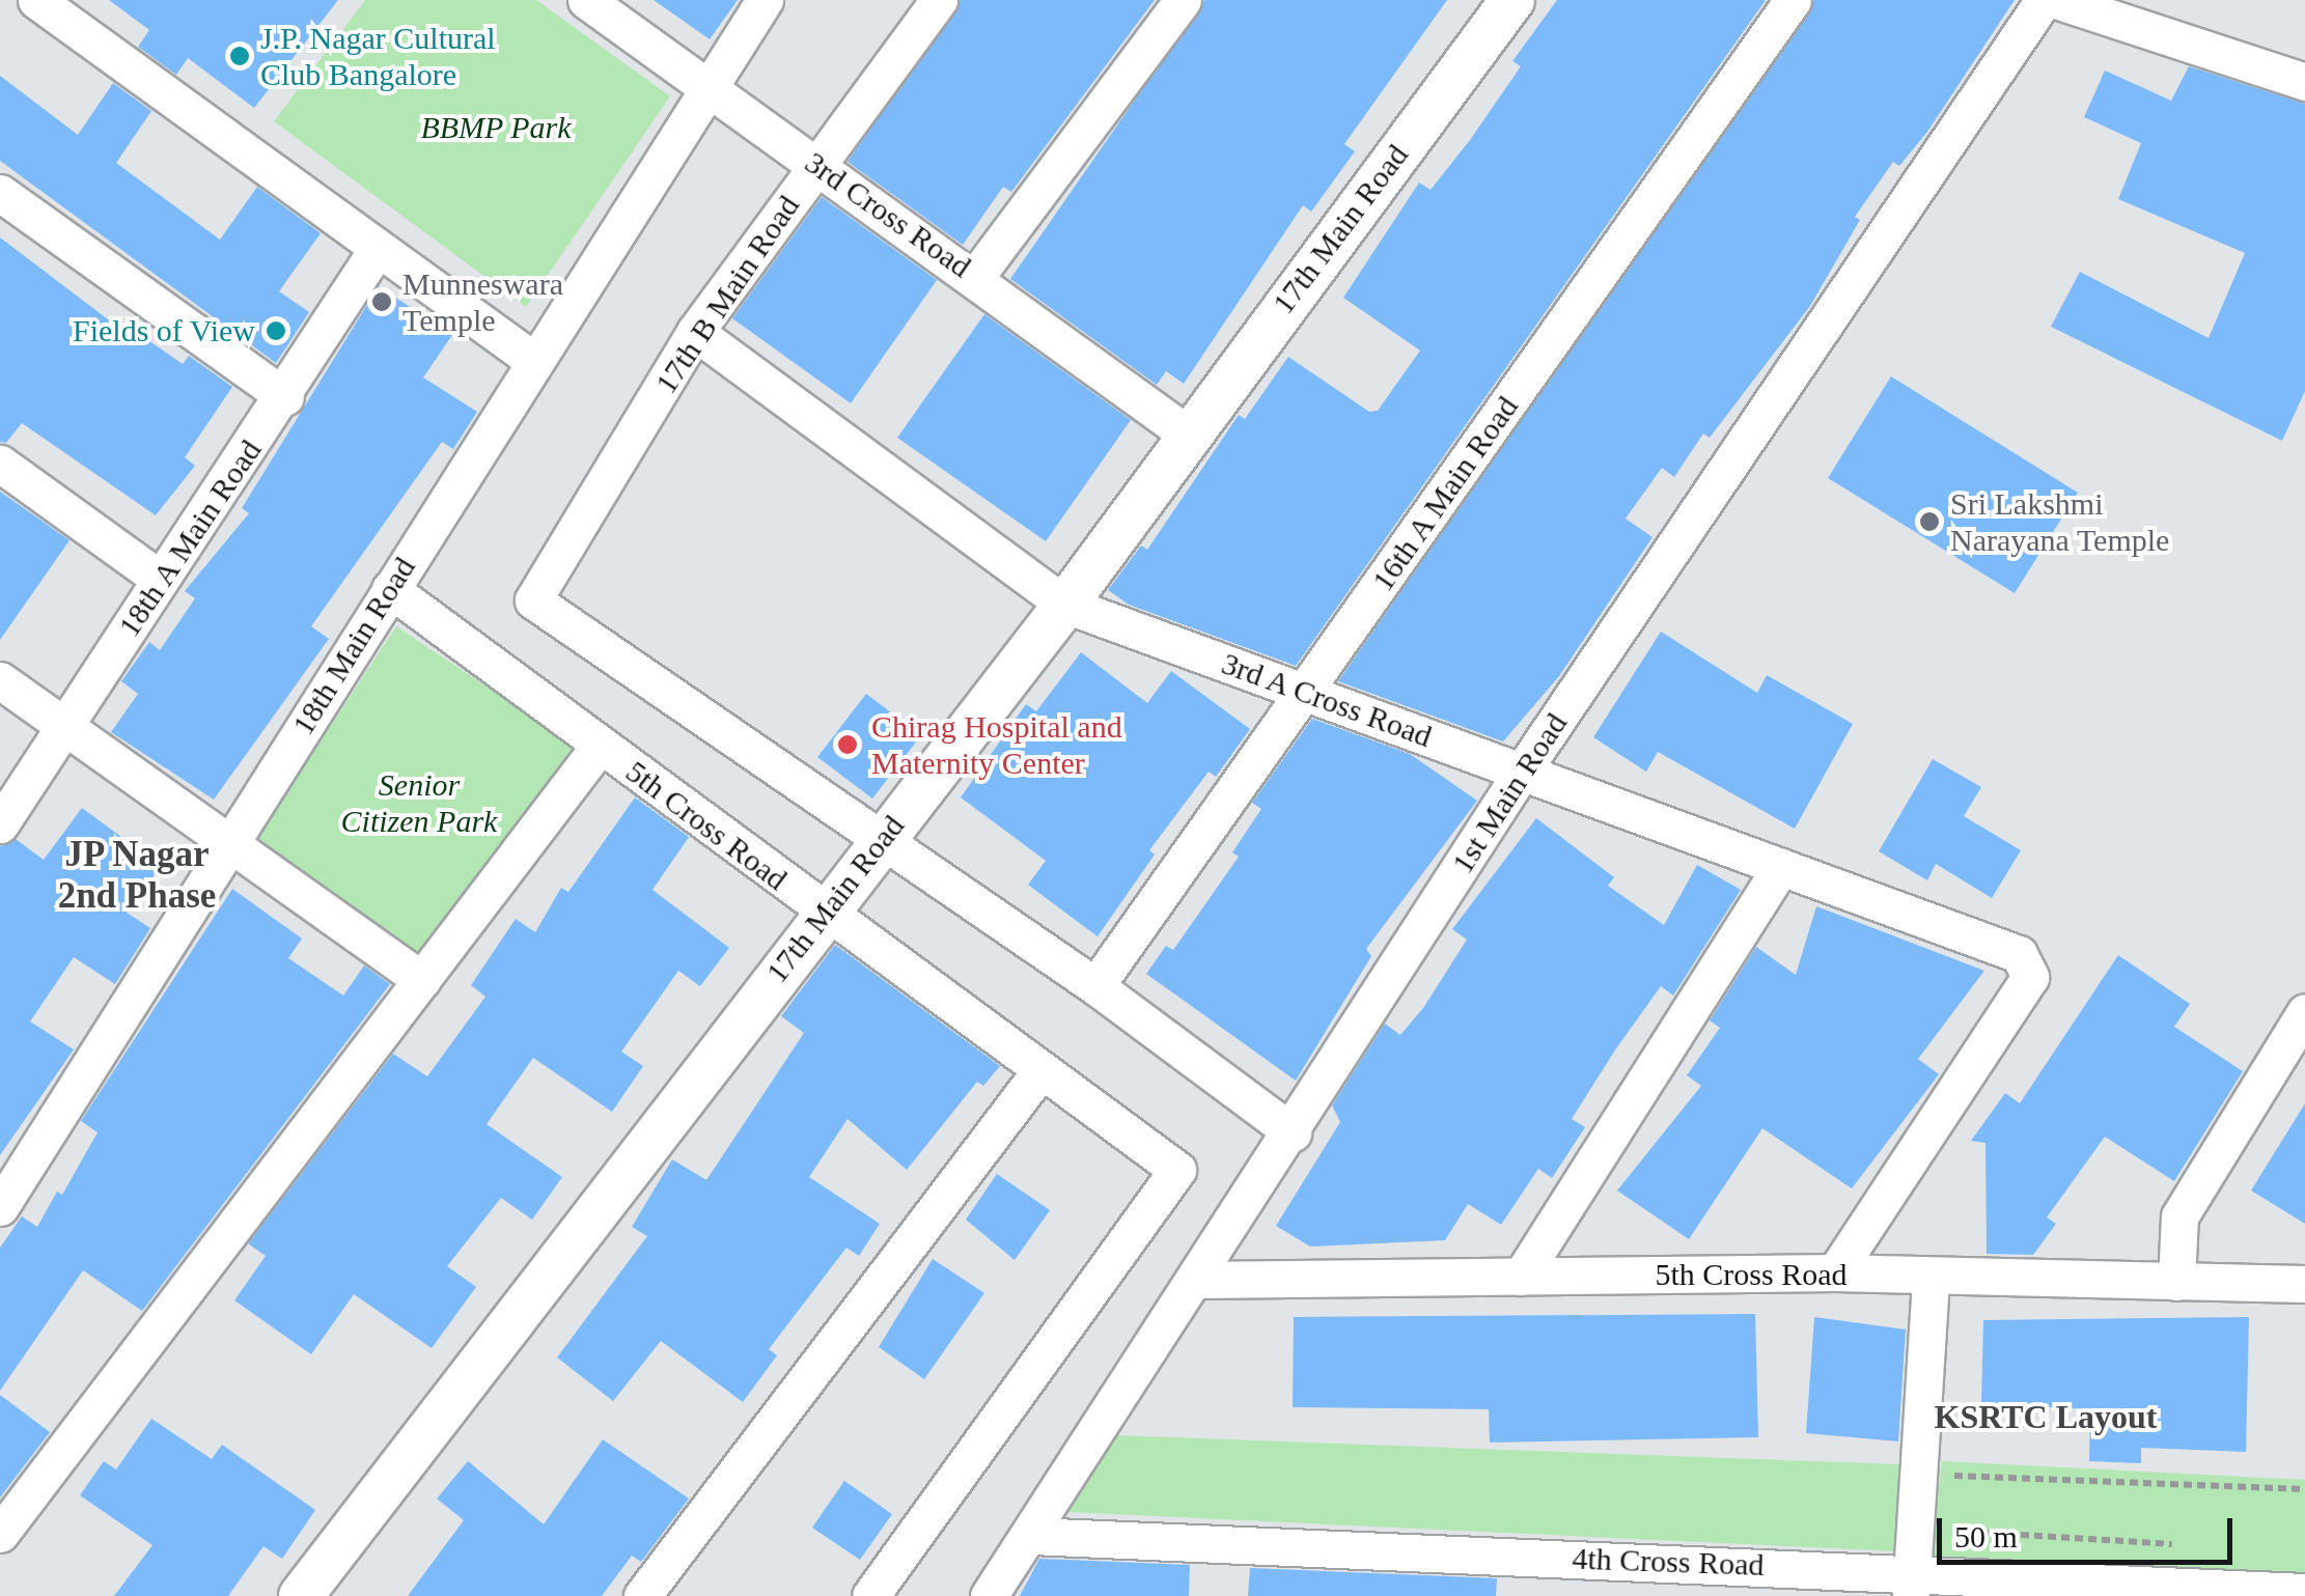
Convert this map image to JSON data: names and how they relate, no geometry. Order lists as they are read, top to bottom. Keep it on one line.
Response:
{"streets":{"street":["3rd Cross Road","17th Main Road","17th B Main Road","16th A Main Road","18th A Main Road","18th Main Road","3rd A Cross Road","1st Main Road","5th Cross Road","4th Cross Road"]},"crossings":[["3rd Cross Road","17th Main Road"],["3rd Cross Road","17th B Main Road"],["3rd Cross Road","18th Main Road"],["17th Main Road","17th B Main Road"],["17th Main Road","3rd A Cross Road"],["17th Main Road","5th Cross Road"],["17th B Main Road","3rd A Cross Road"],["16th A Main Road","3rd A Cross Road"],["18th Main Road","5th Cross Road"],["3rd A Cross Road","1st Main Road"],["3rd A Cross Road","5th Cross Road"],["1st Main Road","5th Cross Road"],["1st Main Road","4th Cross Road"]],"districts":["JP Nagar 2nd Phase","KSRTC Layout"],"parks":["BBMP Park","Senior Citizen Park"],"places":["J.P. Nagar Cultural Club Bangalore","Munneswara Temple","Fields of View","Sri Lakshmi Narayana Temple","Chirag Hospital and Maternity Center"],"scale_bar":"50 m"}
